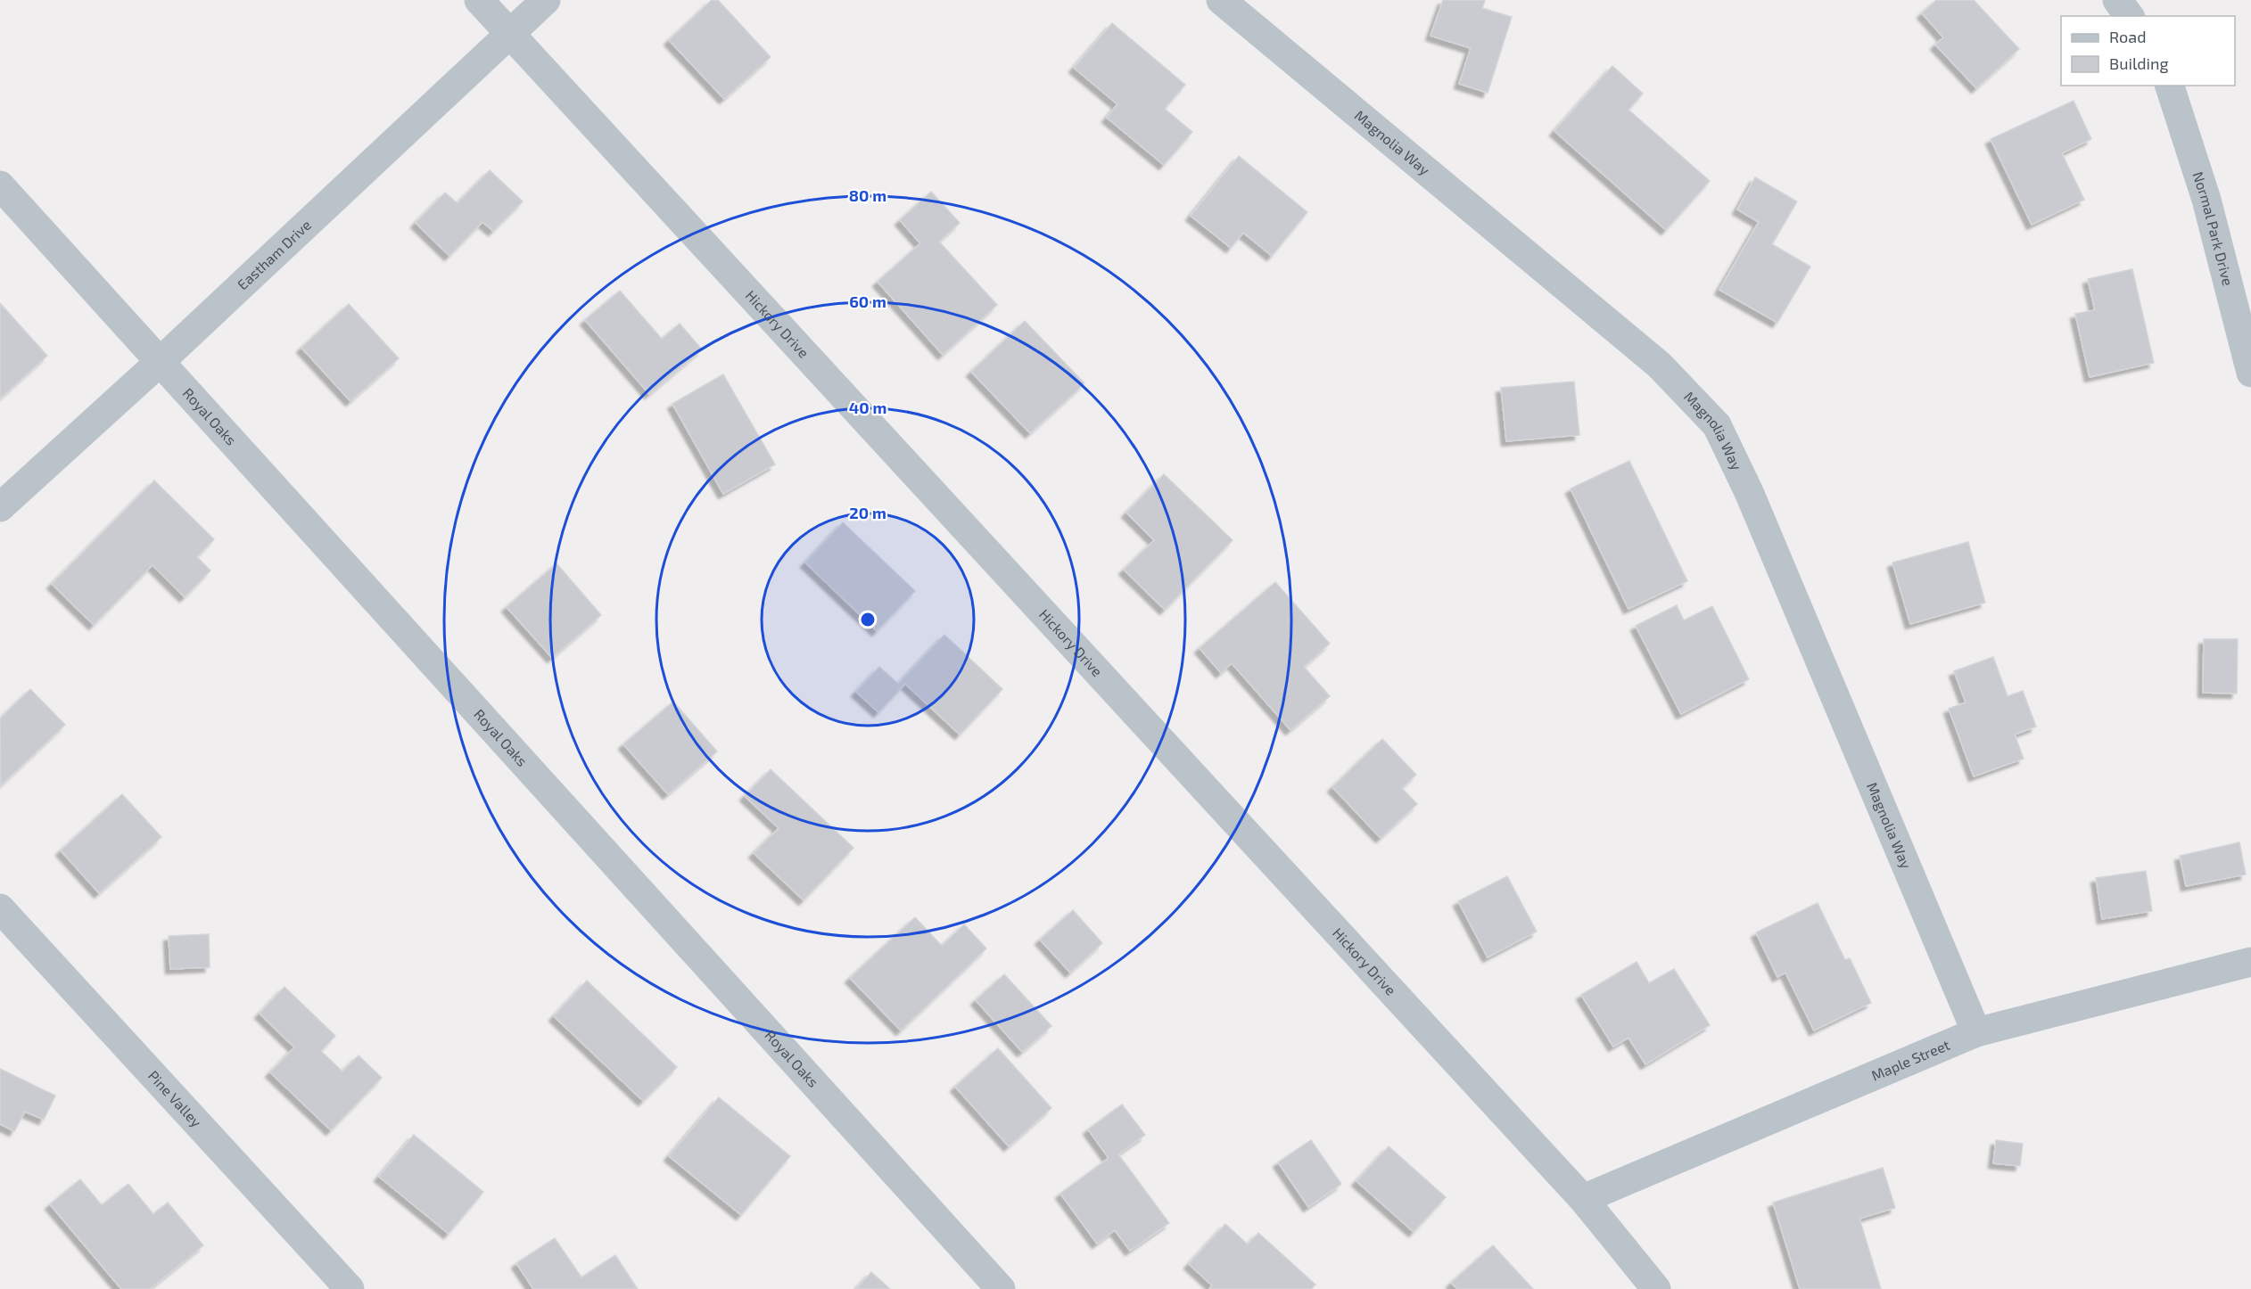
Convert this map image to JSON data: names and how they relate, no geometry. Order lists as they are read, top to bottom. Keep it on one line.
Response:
{"streets":{"street":["Magnolia Way","Normal Park Drive","Eastham Drive","Hickory Drive","Royal Oaks","Maple Street","Pine Valley"]},"crossings":[["Magnolia Way","Maple Street"],["Eastham Drive","Hickory Drive"],["Eastham Drive","Royal Oaks"],["Hickory Drive","Maple Street"]],"legend":["Road","Building"],"rings":["80 m","60 m","40 m","20 m"]}
